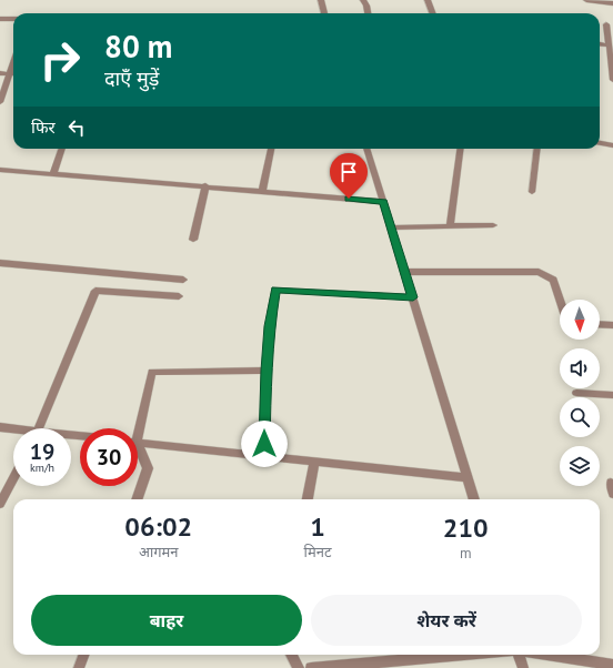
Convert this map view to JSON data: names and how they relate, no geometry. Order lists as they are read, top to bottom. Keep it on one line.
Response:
{"north":"bottom","page":{"turn":["80 m","दाएँ मुड़ें"],"then":"फिर","speed":"19 km/h","limit":"30","eta":["06:02","आगमन","1","मिनट","210","m"],"buttons":["बाहर","शेयर करें"]}}
